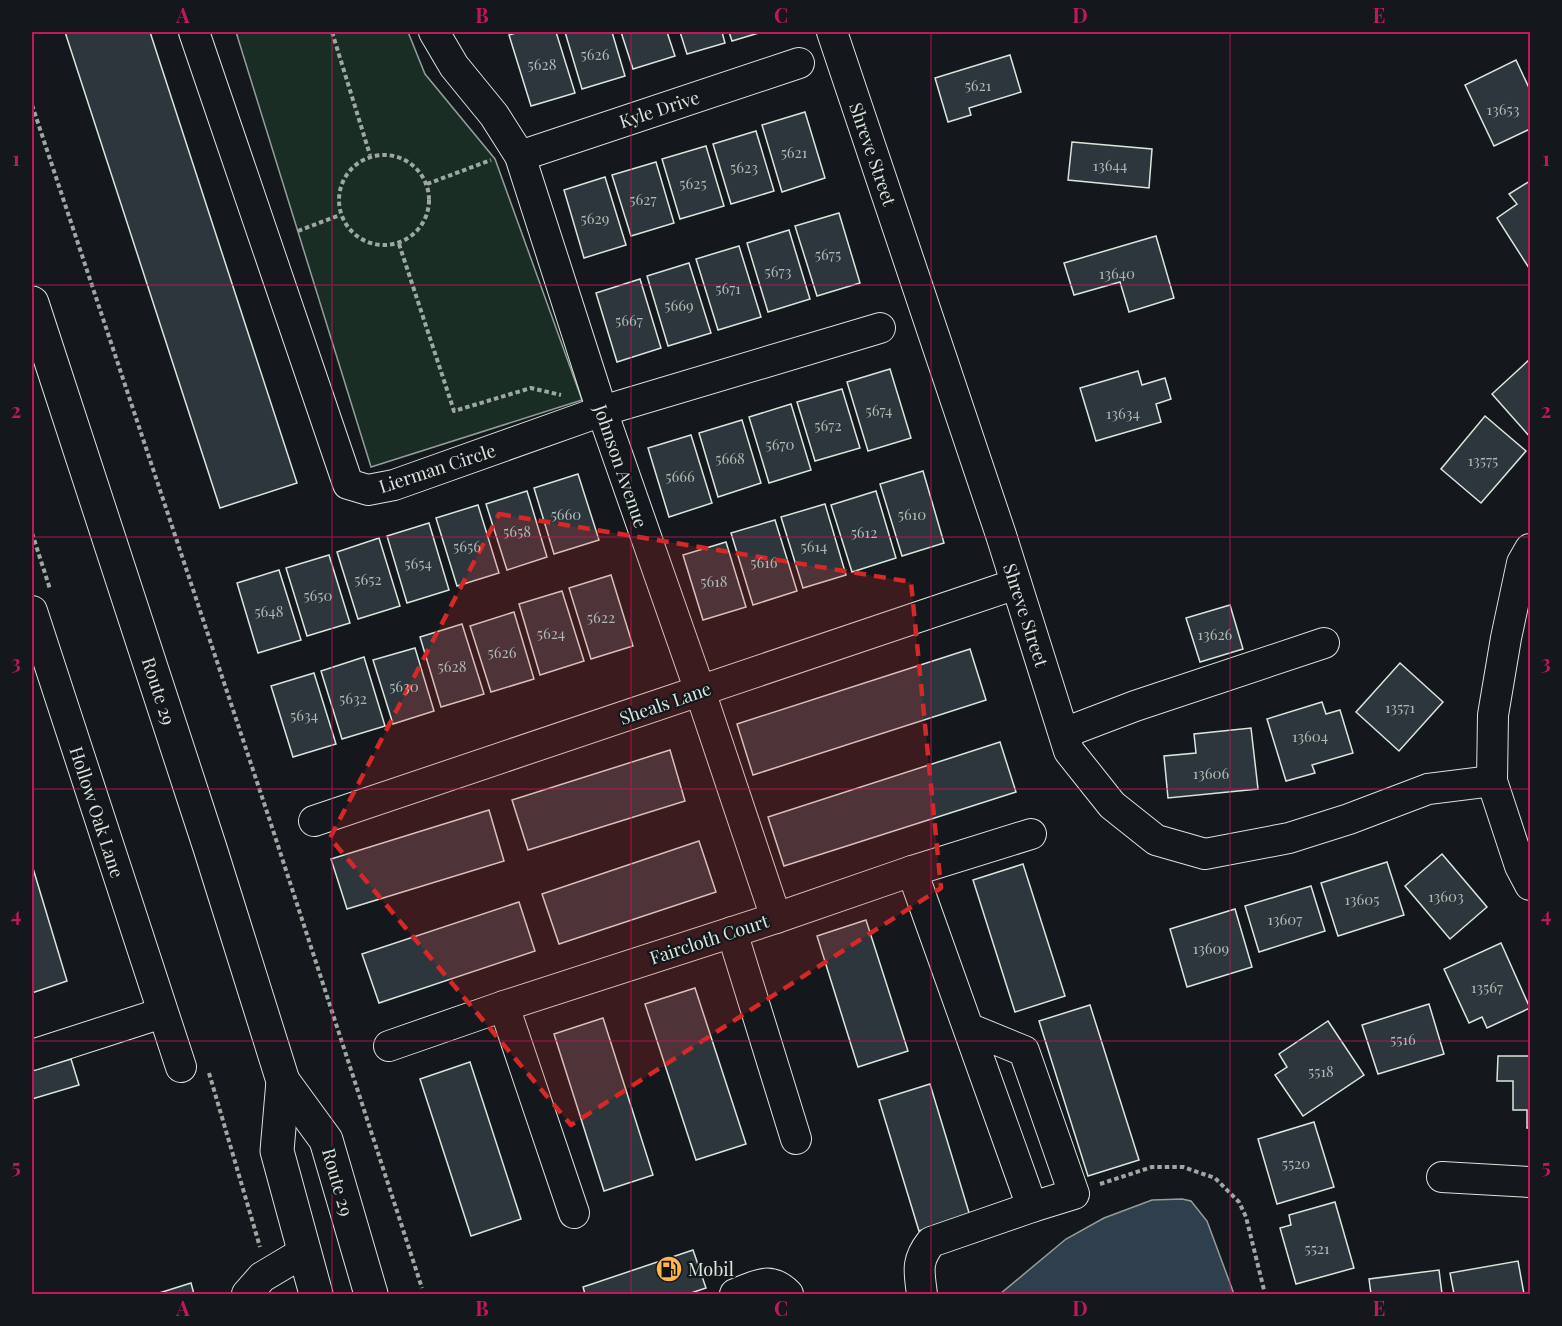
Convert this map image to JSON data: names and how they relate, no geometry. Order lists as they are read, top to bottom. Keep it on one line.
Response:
{"streets":{"main road":["Route 29"],"street":["Kyle Drive","Shreve Street","Johnson Avenue","Lierman Circle","Sheals Lane","Hollow Oak Lane","Faircloth Court"]},"crossings":[["Kyle Drive","Johnson Avenue"],["Shreve Street","Sheals Lane"],["Johnson Avenue","Lierman Circle"],["Johnson Avenue","Sheals Lane"],["Johnson Avenue","Faircloth Court"]],"places":{"fuel station":["Mobil"]},"house_numbers":["5626","5628","5621","13653","5621","13644","5623","5625","5627","5629","5675","5673","13640","5671","5669","5667","5674","13634","5672","5670","5668","13575","5666","5660","5610","5658","5612","5656","5614","5616","5654","5652","5618","5650","5648","5622","5624","13626","5626","5628","5630","5632","13571","5634","13604","13606","13603","13605","13607","13609","13567","5516","5518","5520","5521"],"grid":{"columns":["A","B","C","D","E"],"rows":["1","2","3","4","5"]}}
